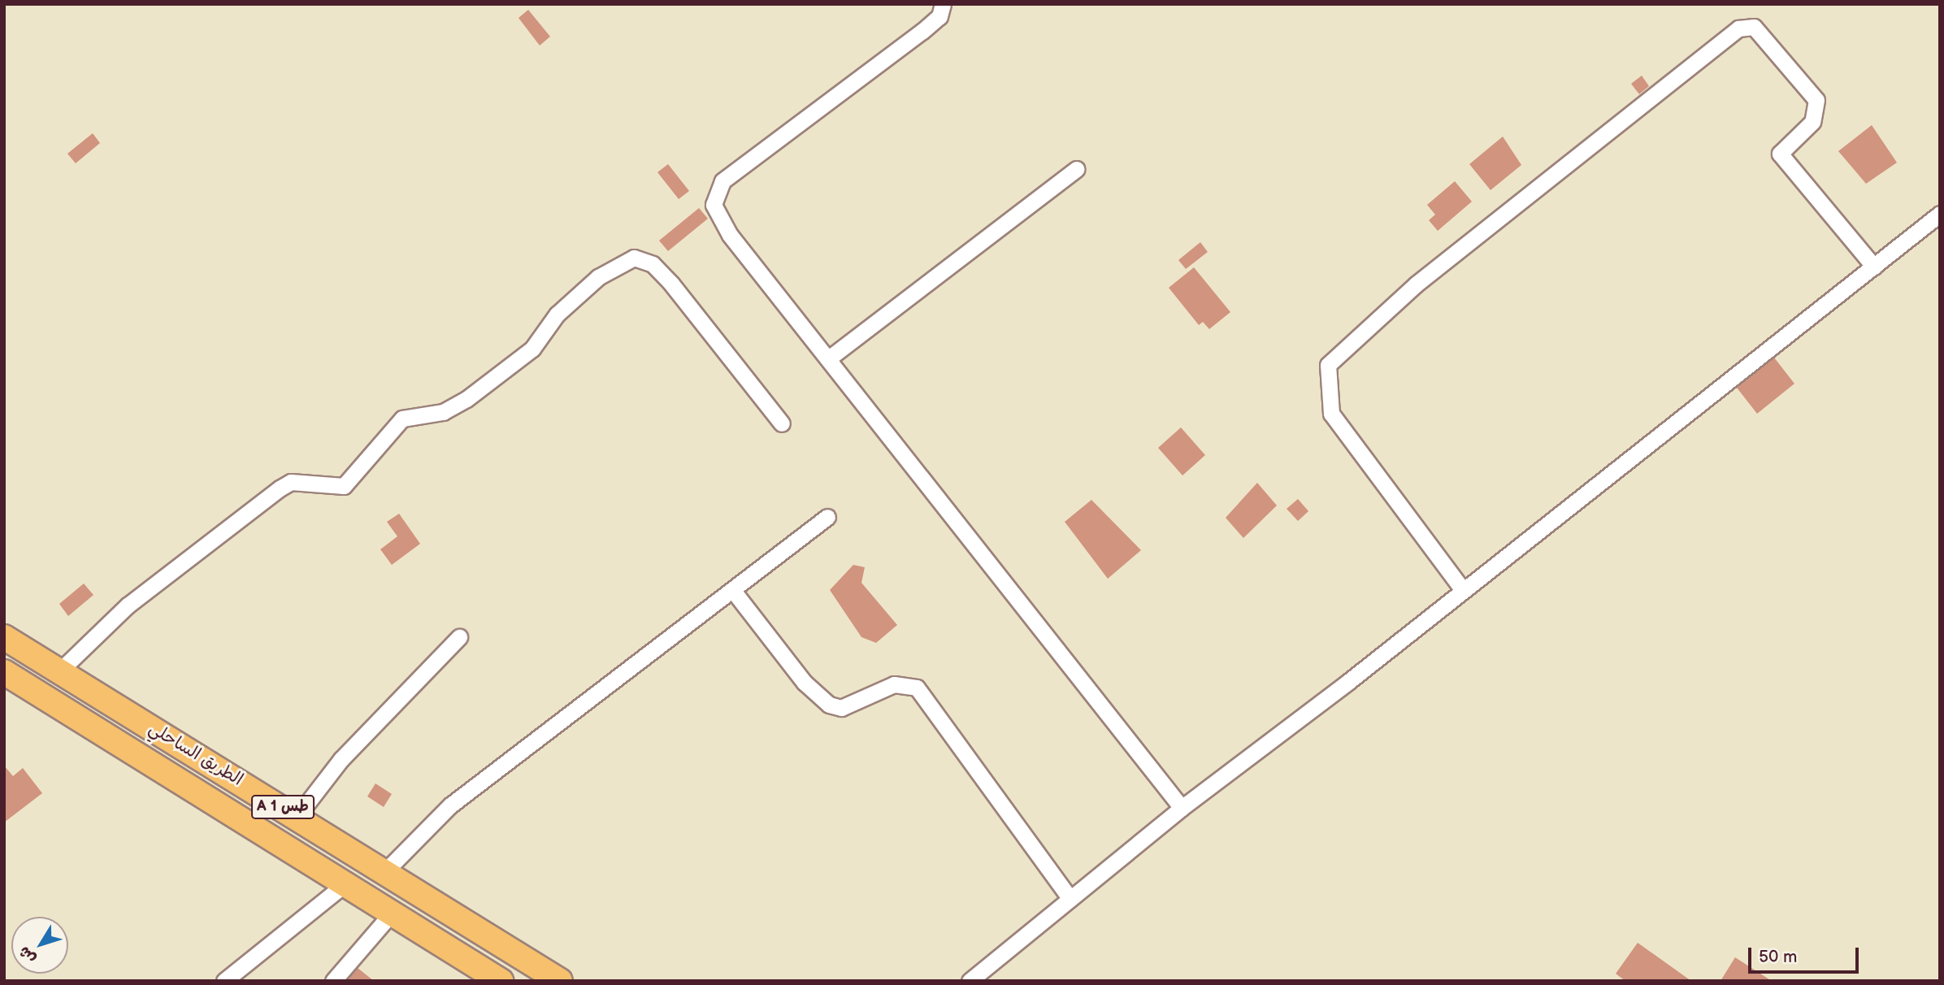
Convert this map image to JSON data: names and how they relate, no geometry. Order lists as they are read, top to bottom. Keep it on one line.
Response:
{"streets":{"highway":["الطريق الساحلي","A 1 طس"]},"scale_bar":"50 m","north":"bottom left"}
